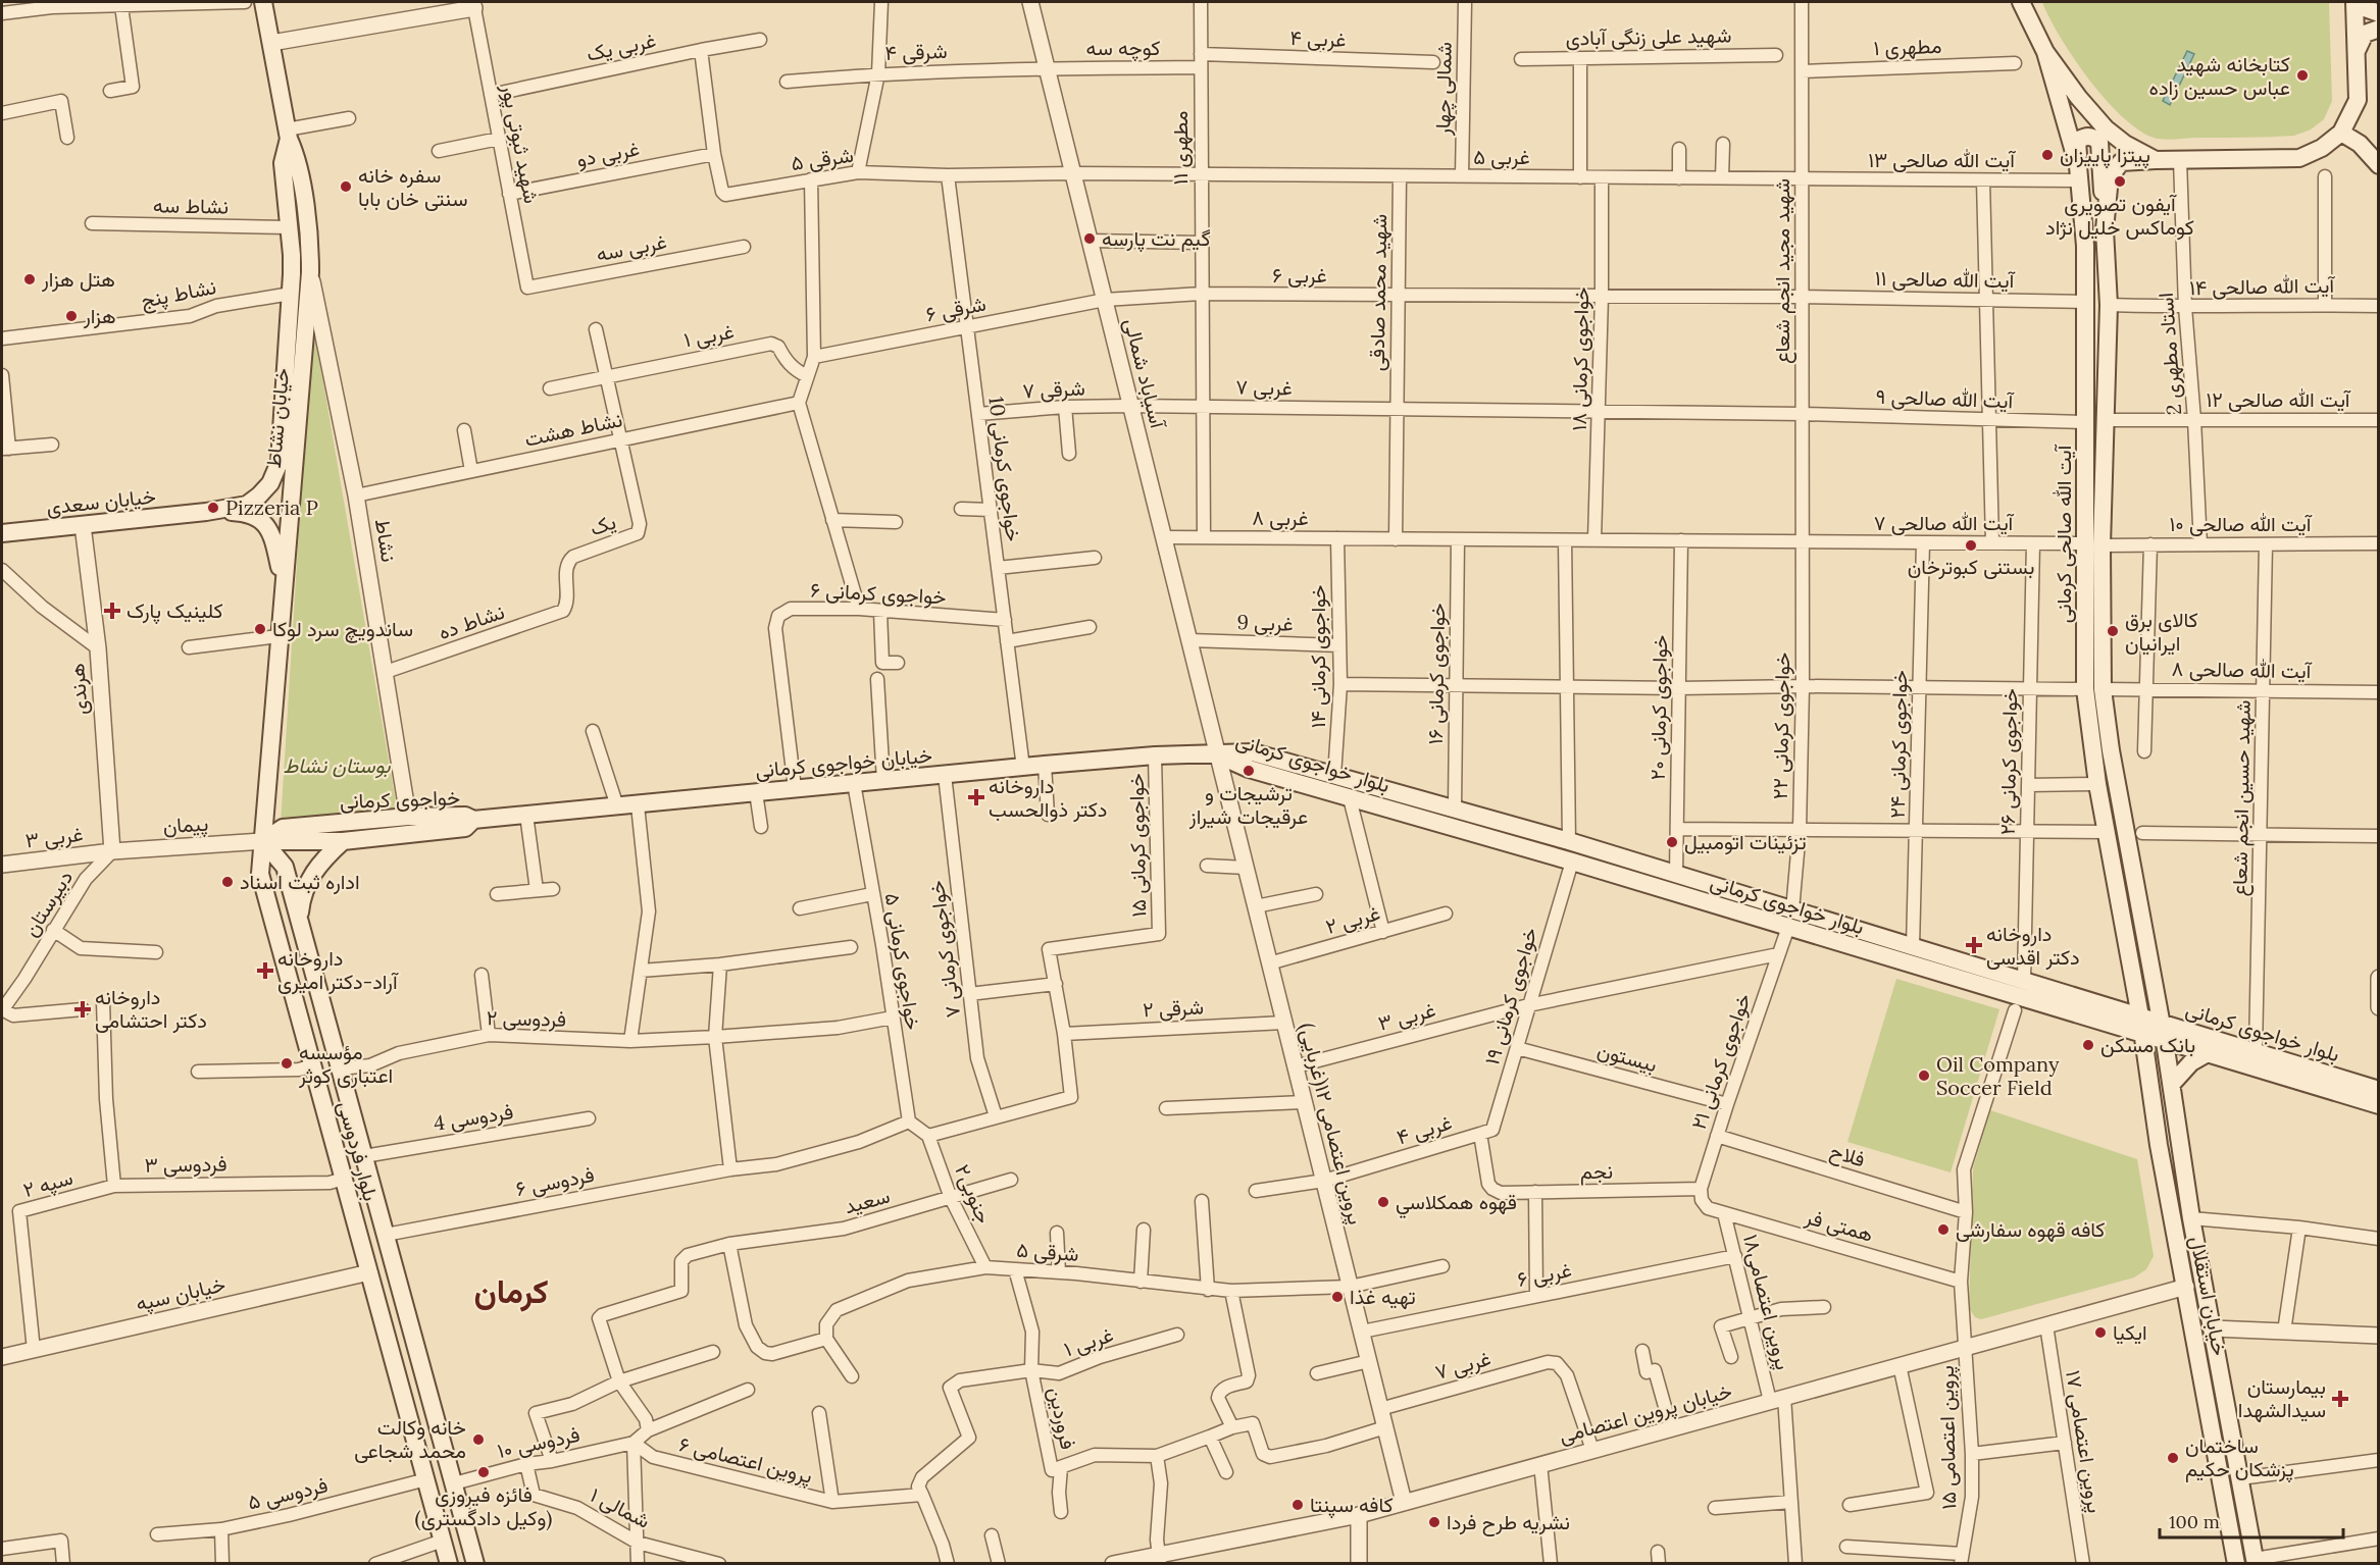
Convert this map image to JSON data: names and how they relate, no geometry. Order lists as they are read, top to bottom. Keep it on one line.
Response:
{"streets":{"main road":["خیابان نشاط","خیابان سعدی","آیت الله صالحی کرمانی","خیابان خواجوی کرمانی","بلوار خواجوی کرمانی","خواجوی کرمانی","بلوار فردوسی","خیابان استقلال"],"street":["شهید علی زنگی آبادی","۴ غربی","غربی یک","مطهری ۱","کوچه سه","شرقی ۴","شمالی چهار","شهید ثبوتی پور","مطهری ۱۱","غربی دو","۵ غربی","شرقی ۵","آیت الله صالحی ۱۳","نشاط سه","غربی سه","شهید مجید انجم شعاع","۶ غربی","آیت الله صالحی ۱۱","آیت الله صالحی ۱۴","شهید محمد صادقی","نشاط پنج","شرقی ۶","غربی ۱","استاد مطهری 2","خواجوی کرمانی ۱۸","آسیاباد شمالی","۷ غربی","شرقی ۷","آیت الله صالحی ۹","آیت الله صالحی ۱۲","نشاط هشت","خواجوی کرمانی 10","۸ غربی","آیت الله صالحی ۷","آیت الله صالحی ۱۰","یک","نشاط","خواجوی کرمانی ۶","نشاط ده","غربی 9","خواجوی کرمانی ۱۴","آیت الله صالحی ۸","خواجوی کرمانی ۱۶","هرندی","خواجوی کرمانی ۲۰","خواجوی کرمانی ۲۲","خواجوی کرمانی ۲۴","خواجوی کرمانی ۲۶","شهید حسین انجم شعاع","پیمان","۳ غربی","خواجوی کرمانی ۱۵","دبیرستان","غربی ۲","خواجوی کرمانی ۷","خواجوی کرمانی ۵","خواجوی کرمانی ۱۹","شرقی ۲","غربی ۳","فردوسی ۲","بیستون","خواجوی کرمانی ۲۱","فردوسی 4","پروین اعتصامی ۱۲(غربایی)","غربی ۴","فلاح","فردوسی ۳","نجم","فردوسی ۶","سپه ۲","جنوبی۲","سعید","همتی فر","غربی ۶","خیابان سپه","پروین اعتصامی۱۸","غربی ۷","خیابان پروین اعتصامی","فروردین","پروین اعتصامی ۱۵","پروین اعتصامی ۱۷","فردوسی ۱۰","پروین اعتصامی ۶","فردوسی ۵","شمالی ۱"]},"crossings":[["۴ غربی","کوچه سه"],["۴ غربی","مطهری ۱۱"],["غربی یک","شهید ثبوتی پور"],["غربی یک","شرقی ۵"],["مطهری ۱","شهید مجید انجم شعاع"],["کوچه سه","شرقی ۴"],["کوچه سه","مطهری ۱۱"],["کوچه سه","آسیاباد شمالی"],["شرقی ۴","آسیاباد شمالی"],["شمالی چهار","۵ غربی"],["شهید ثبوتی پور","غربی دو"],["شهید ثبوتی پور","غربی سه"],["مطهری ۱۱","۵ غربی"],["مطهری ۱۱","شرقی ۵"],["مطهری ۱۱","۶ غربی"],["مطهری ۱۱","۷ غربی"],["مطهری ۱۱","۸ غربی"],["غربی دو","شرقی ۵"],["۵ غربی","شرقی ۵"],["۵ غربی","آیت الله صالحی ۱۳"],["۵ غربی","شهید مجید انجم شعاع"],["۵ غربی","شهید محمد صادقی"],["۵ غربی","خواجوی کرمانی ۱۸"],["شرقی ۵","آسیاباد شمالی"],["شرقی ۵","خواجوی کرمانی 10"],["شرقی ۵","پروین اعتصامی ۱۲(غربایی)"],["شرقی ۵","جنوبی۲"],["شرقی ۵","فروردین"],["آیت الله صالحی ۱۳","شهید مجید انجم شعاع"],["آیت الله صالحی ۱۳","آیت الله صالحی کرمانی"],["شهید مجید انجم شعاع","آیت الله صالحی ۱۱"],["شهید مجید انجم شعاع","آیت الله صالحی ۹"],["شهید مجید انجم شعاع","آیت الله صالحی ۷"],["شهید مجید انجم شعاع","خواجوی کرمانی ۲۲"],["۶ غربی","آیت الله صالحی ۱۱"],["۶ غربی","شهید محمد صادقی"],["۶ غربی","شرقی ۶"],["۶ غربی","خواجوی کرمانی ۱۸"],["۶ غربی","آسیاباد شمالی"],["آیت الله صالحی ۱۱","خواجوی کرمانی ۱۸"],["آیت الله صالحی ۱۱","آیت الله صالحی کرمانی"],["آیت الله صالحی ۱۴","استاد مطهری 2"],["آیت الله صالحی ۱۴","آیت الله صالحی کرمانی"],["شهید محمد صادقی","۷ غربی"],["شهید محمد صادقی","۸ غربی"],["شرقی ۶","آسیاباد شمالی"],["شرقی ۶","خواجوی کرمانی 10"],["غربی ۱","فروردین"],["غربی ۱","پروین اعتصامی ۶"],["استاد مطهری 2","آیت الله صالحی ۱۲"],["استاد مطهری 2","آیت الله صالحی ۱۰"],["خواجوی کرمانی ۱۸","۷ غربی"],["خواجوی کرمانی ۱۸","آیت الله صالحی ۹"],["خواجوی کرمانی ۱۸","۸ غربی"],["خواجوی کرمانی ۱۸","آیت الله صالحی ۷"],["آسیاباد شمالی","۷ غربی"],["آسیاباد شمالی","شرقی ۷"],["آسیاباد شمالی","۸ غربی"],["آسیاباد شمالی","غربی 9"],["آسیاباد شمالی","خیابان خواجوی کرمانی"],["آسیاباد شمالی","بلوار خواجوی کرمانی"],["آسیاباد شمالی","پروین اعتصامی ۱۲(غربایی)"],["۷ غربی","شرقی ۷"],["۷ غربی","آیت الله صالحی ۹"],["شرقی ۷","خواجوی کرمانی 10"],["آیت الله صالحی ۹","آیت الله صالحی کرمانی"],["آیت الله صالحی ۱۲","آیت الله صالحی کرمانی"],["خیابان نشاط","نشاط"],["خیابان نشاط","خواجوی کرمانی"],["خیابان نشاط","پیمان"],["خیابان نشاط","بلوار فردوسی"],["نشاط هشت","یک"],["نشاط هشت","نشاط"],["خواجوی کرمانی 10","خواجوی کرمانی ۶"],["خواجوی کرمانی 10","خیابان خواجوی کرمانی"],["خیابان سعدی","هرندی"],["۸ غربی","آیت الله صالحی ۷"],["۸ غربی","خواجوی کرمانی ۱۴"],["۸ غربی","خواجوی کرمانی ۱۶"],["آیت الله صالحی ۷","آیت الله صالحی کرمانی"],["آیت الله صالحی ۷","خواجوی کرمانی ۲۰"],["آیت الله صالحی ۷","خواجوی کرمانی ۲۲"],["آیت الله صالحی ۷","خواجوی کرمانی ۲۴"],["آیت الله صالحی ۷","خواجوی کرمانی ۲۶"],["آیت الله صالحی ۱۰","آیت الله صالحی کرمانی"],["آیت الله صالحی ۱۰","شهید حسین انجم شعاع"],["یک","نشاط ده"],["آیت الله صالحی کرمانی","آیت الله صالحی ۸"],["آیت الله صالحی کرمانی","بلوار خواجوی کرمانی"],["آیت الله صالحی کرمانی","خیابان استقلال"],["نشاط","نشاط ده"],["نشاط","خواجوی کرمانی"],["خواجوی کرمانی ۶","خیابان خواجوی کرمانی"],["غربی 9","خواجوی کرمانی ۱۴"],["خواجوی کرمانی ۱۴","بلوار خواجوی کرمانی"],["آیت الله صالحی ۸","شهید حسین انجم شعاع"],["خواجوی کرمانی ۱۶","بلوار خواجوی کرمانی"],["هرندی","پیمان"],["هرندی","۳ غربی"],["هرندی","دبیرستان"],["خواجوی کرمانی ۲۰","بلوار خواجوی کرمانی"],["خواجوی کرمانی ۲۲","بلوار خواجوی کرمانی"],["خواجوی کرمانی ۲۲","خواجوی کرمانی ۲۱"],["خواجوی کرمانی ۲۴","بلوار خواجوی کرمانی"],["خواجوی کرمانی ۲۶","بلوار خواجوی کرمانی"],["خیابان خواجوی کرمانی","بلوار خواجوی کرمانی"],["خیابان خواجوی کرمانی","خواجوی کرمانی"],["خیابان خواجوی کرمانی","خواجوی کرمانی ۱۵"],["خیابان خواجوی کرمانی","خواجوی کرمانی ۷"],["خیابان خواجوی کرمانی","خواجوی کرمانی ۵"],["خیابان خواجوی کرمانی","پروین اعتصامی ۱۲(غربایی)"],["بلوار خواجوی کرمانی","شهید حسین انجم شعاع"],["بلوار خواجوی کرمانی","خواجوی کرمانی ۱۹"],["بلوار خواجوی کرمانی","خواجوی کرمانی ۲۱"],["بلوار خواجوی کرمانی","پروین اعتصامی ۱۲(غربایی)"],["بلوار خواجوی کرمانی","خیابان استقلال"],["خواجوی کرمانی","پیمان"],["خواجوی کرمانی","بلوار فردوسی"],["پیمان","۳ غربی"],["پیمان","دبیرستان"],["پیمان","بلوار فردوسی"],["۳ غربی","دبیرستان"],["غربی ۲","پروین اعتصامی ۱۲(غربایی)"],["خواجوی کرمانی ۵","فردوسی ۲"],["خواجوی کرمانی ۵","فردوسی ۶"],["خواجوی کرمانی ۱۹","غربی ۳"],["خواجوی کرمانی ۱۹","بیستون"],["خواجوی کرمانی ۱۹","غربی ۴"],["شرقی ۲","پروین اعتصامی ۱۲(غربایی)"],["غربی ۳","خواجوی کرمانی ۲۱"],["غربی ۳","پروین اعتصامی ۱۲(غربایی)"],["فردوسی ۲","بلوار فردوسی"],["بیستون","خواجوی کرمانی ۲۱"],["خواجوی کرمانی ۲۱","فلاح"],["خواجوی کرمانی ۲۱","نجم"],["خواجوی کرمانی ۲۱","همتی فر"],["فردوسی 4","بلوار فردوسی"],["پروین اعتصامی ۱۲(غربایی)","غربی ۴"],["پروین اعتصامی ۱۲(غربایی)","غربی ۶"],["پروین اعتصامی ۱۲(غربایی)","غربی ۷"],["پروین اعتصامی ۱۲(غربایی)","خیابان پروین اعتصامی"],["غربی ۴","نجم"],["بلوار فردوسی","فردوسی ۳"],["بلوار فردوسی","فردوسی ۶"],["بلوار فردوسی","خیابان سپه"],["بلوار فردوسی","فردوسی ۱۰"],["بلوار فردوسی","فردوسی ۵"],["فلاح","پروین اعتصامی ۱۵"],["فردوسی ۳","سپه ۲"],["نجم","همتی فر"],["سپه ۲","خیابان سپه"],["جنوبی۲","سعید"],["همتی فر","پروین اعتصامی۱۸"],["همتی فر","پروین اعتصامی ۱۵"],["غربی ۶","پروین اعتصامی۱۸"],["خیابان استقلال","خیابان پروین اعتصامی"],["پروین اعتصامی۱۸","خیابان پروین اعتصامی"],["غربی ۷","خیابان پروین اعتصامی"],["خیابان پروین اعتصامی","پروین اعتصامی ۱۵"],["خیابان پروین اعتصامی","پروین اعتصامی ۱۷"],["فردوسی ۱۰","پروین اعتصامی ۶"],["فردوسی ۱۰","شمالی ۱"]],"districts":["کرمان"],"parks":["بوستان نشاط"],"places":{"other":["کتابخانه شهید عباس حسین زاده","پیتزا پاییزان","آیفون تصویری کوماکس خلیل نژاد","سفره خانه سنتی خان بابا","گیم نت پارسه","هتل هزار","هزار","Pizzeria P","بستنی کبوترخان","ساندویچ سرد لوکا","کالای برق ایرانیان","ترشیجات و عرقیجات شیراز","تزئینات اتومبیل","اداره ثبت اسناد","بانک مسکن","مؤسسه اعتباری کوثر","Oil Company Soccer Field","قهوه همكلاسي","کافه قهوه سفارشی","تهیه غذا","ایکیا","خانه وکالت محمد شجاعی","ساختمان پزشکان حکیم","فائزه فیروزی (وکیل دادگستری)","کافه سپنتا","نشریه طرح فردا"],"health":["کلینیک پارک","داروخانه دکتر ذوالحسب","داروخانه دکتر اقدسی","داروخانه آراد-دکتر امیری","داروخانه دکتر احتشامی","بیمارستان سیدالشهدا"]},"scale_bar":"100 m"}
